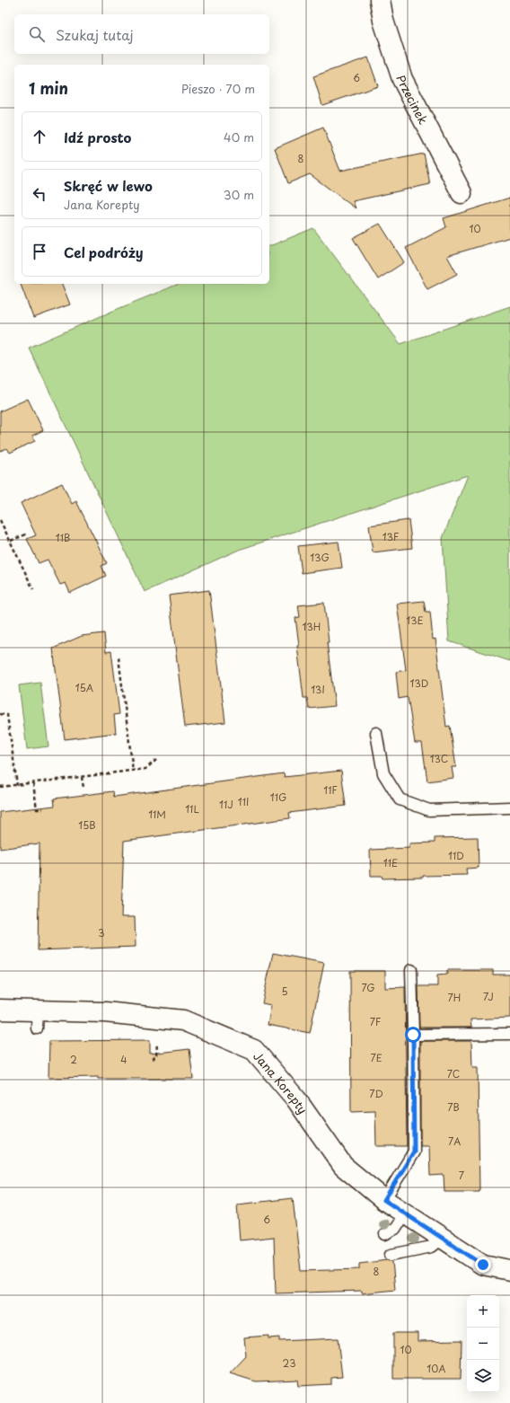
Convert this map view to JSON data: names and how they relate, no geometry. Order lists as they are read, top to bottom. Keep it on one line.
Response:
{"streets":{"street":["Przecinek","Jana Korepty"]},"house_numbers":["6","8","10","13F","11B","13G","13E","13H","13D","15A","13I","13C","11F","11G","11I","11J","11L","11M","15B","11D","11E","3","7G","5","7J","7H","7F","7E","2","4","7C","7D","7B","7A","7","6","8","10","23","10A"],"page":{"search":"Szukaj tutaj","heading":["1 min","Pieszo · 70 m"],"list":[["Idź prosto","40 m"],["Skręć w lewo","Jana Korepty","30 m"],"Cel podróży"],"map_buttons":["+","−"]}}
